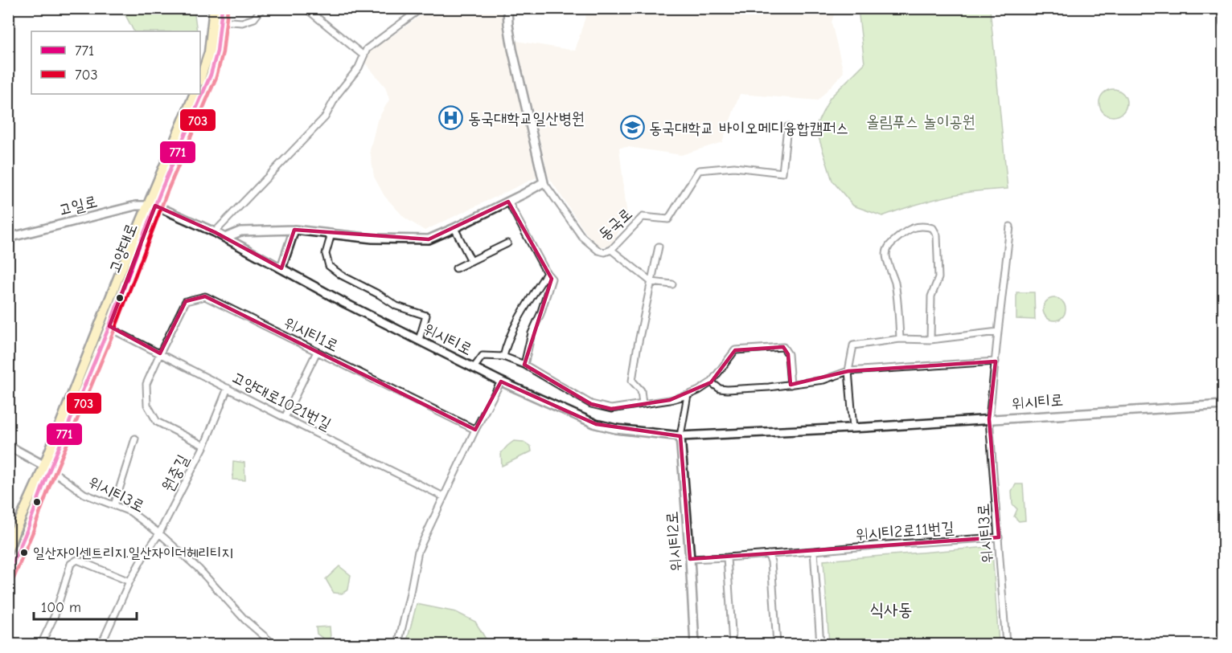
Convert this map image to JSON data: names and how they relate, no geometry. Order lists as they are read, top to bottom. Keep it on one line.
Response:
{"streets":{"main road":["고일로","동국로","고양대로","위시티로","위시티2로"],"street":["위시티1로","고양대로1021번길","원중길","위시티3로","위시티2로11번길"]},"crossings":[["고일로","고양대로"],["고일로","위시티로"],["고양대로","위시티로"],["고양대로","고양대로1021번길"],["고양대로","위시티3로"],["위시티1로","고양대로1021번길"],["위시티1로","원중길"],["위시티로","위시티3로"],["위시티로","위시티2로"],["고양대로1021번길","원중길"],["원중길","위시티3로"],["위시티3로","위시티2로11번길"],["위시티2로11번길","위시티2로"]],"districts":["식사동"],"parks":["올림푸스 놀이공원"],"places":{"hospital":["동국대학교일산병원"],"school or university":["동국대학교 바이오메디융합캠퍼스"],"other":["일산자이센트리지.일산자이더헤리티지"]},"lines":["transit line 771","transit line 703"],"legend":["771","703"],"scale_bar":"100 m"}
